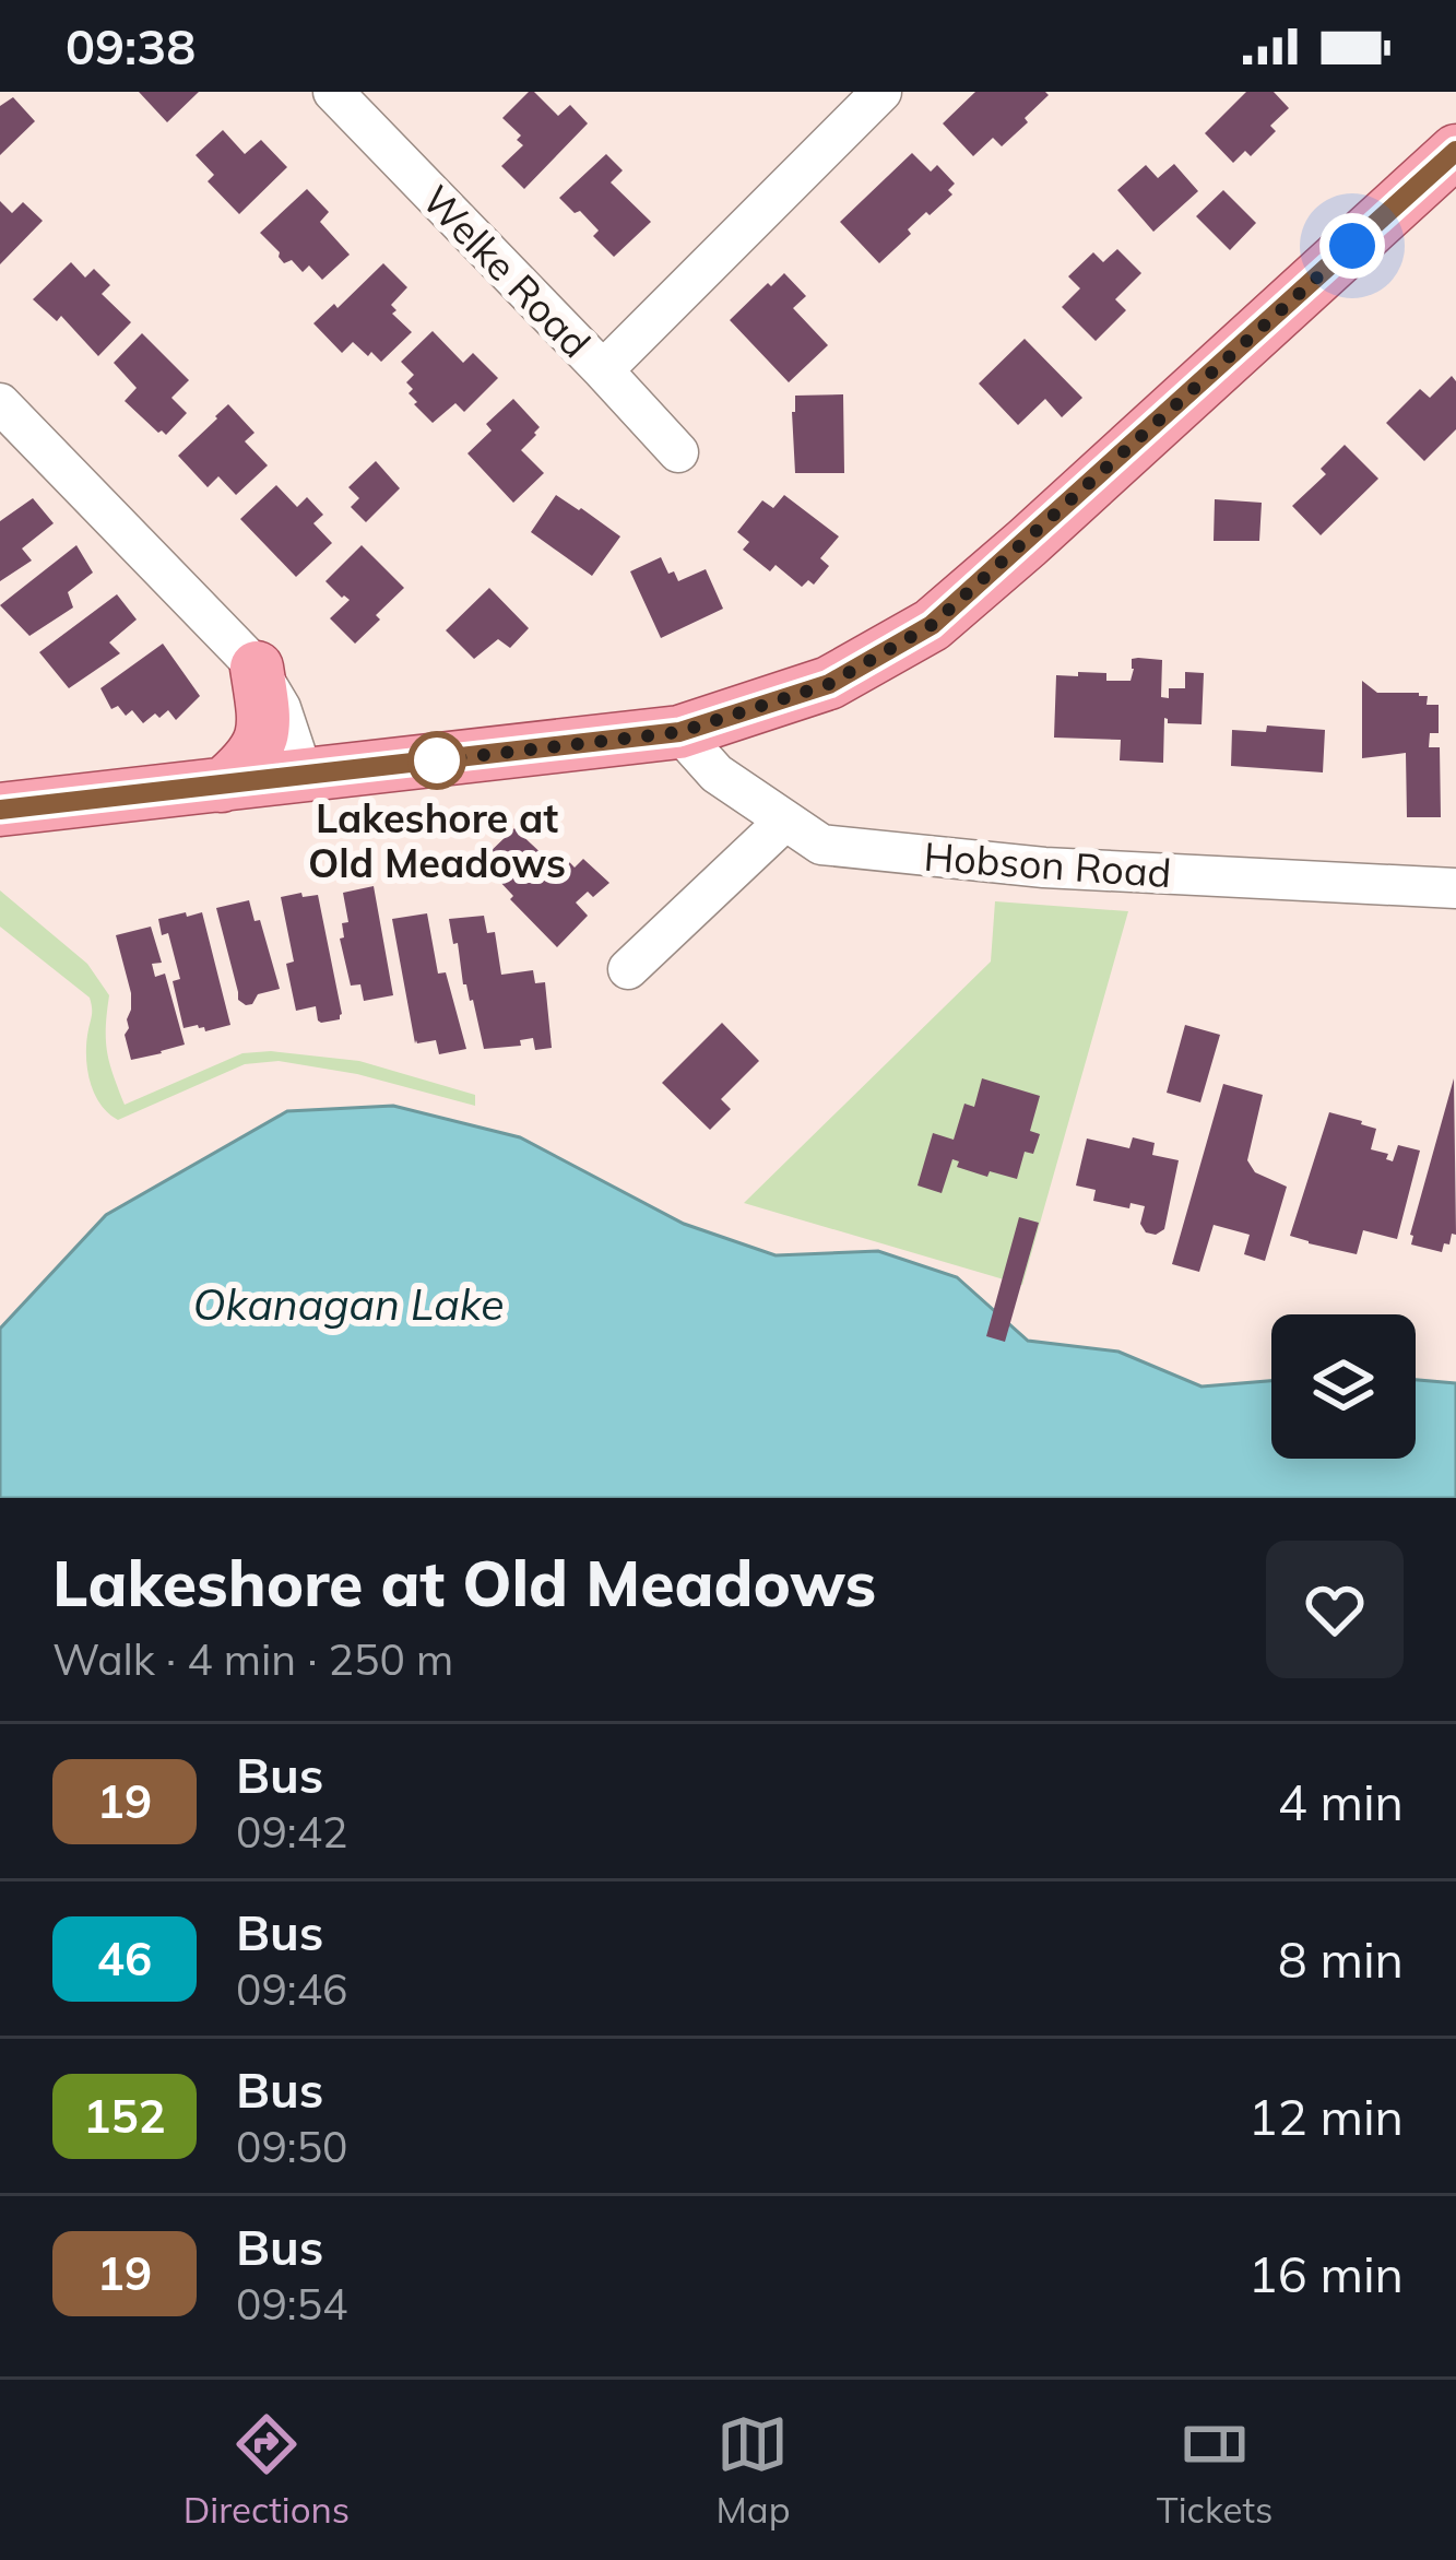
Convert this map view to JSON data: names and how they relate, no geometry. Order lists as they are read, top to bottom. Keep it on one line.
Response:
{"streets":{"street":["Welke Road","Hobson Road"]},"water":["Okanagan Lake"],"places":["Lakeshore at Old Meadows"],"lines":["bus line 19"],"page":{"status":"09:38","heading":["Lakeshore at Old Meadows","Walk · 4 min · 250 m"],"list":[{"mark":"19","name":"Bus","note":"09:42","value":"4 min"},{"mark":"46","name":"Bus","note":"09:46","value":"8 min"},{"mark":"152","name":"Bus","note":"09:50","value":"12 min"},{"mark":"19","name":"Bus","note":"09:54","value":"16 min"}],"tabs":["Directions","Map","Tickets"]}}
